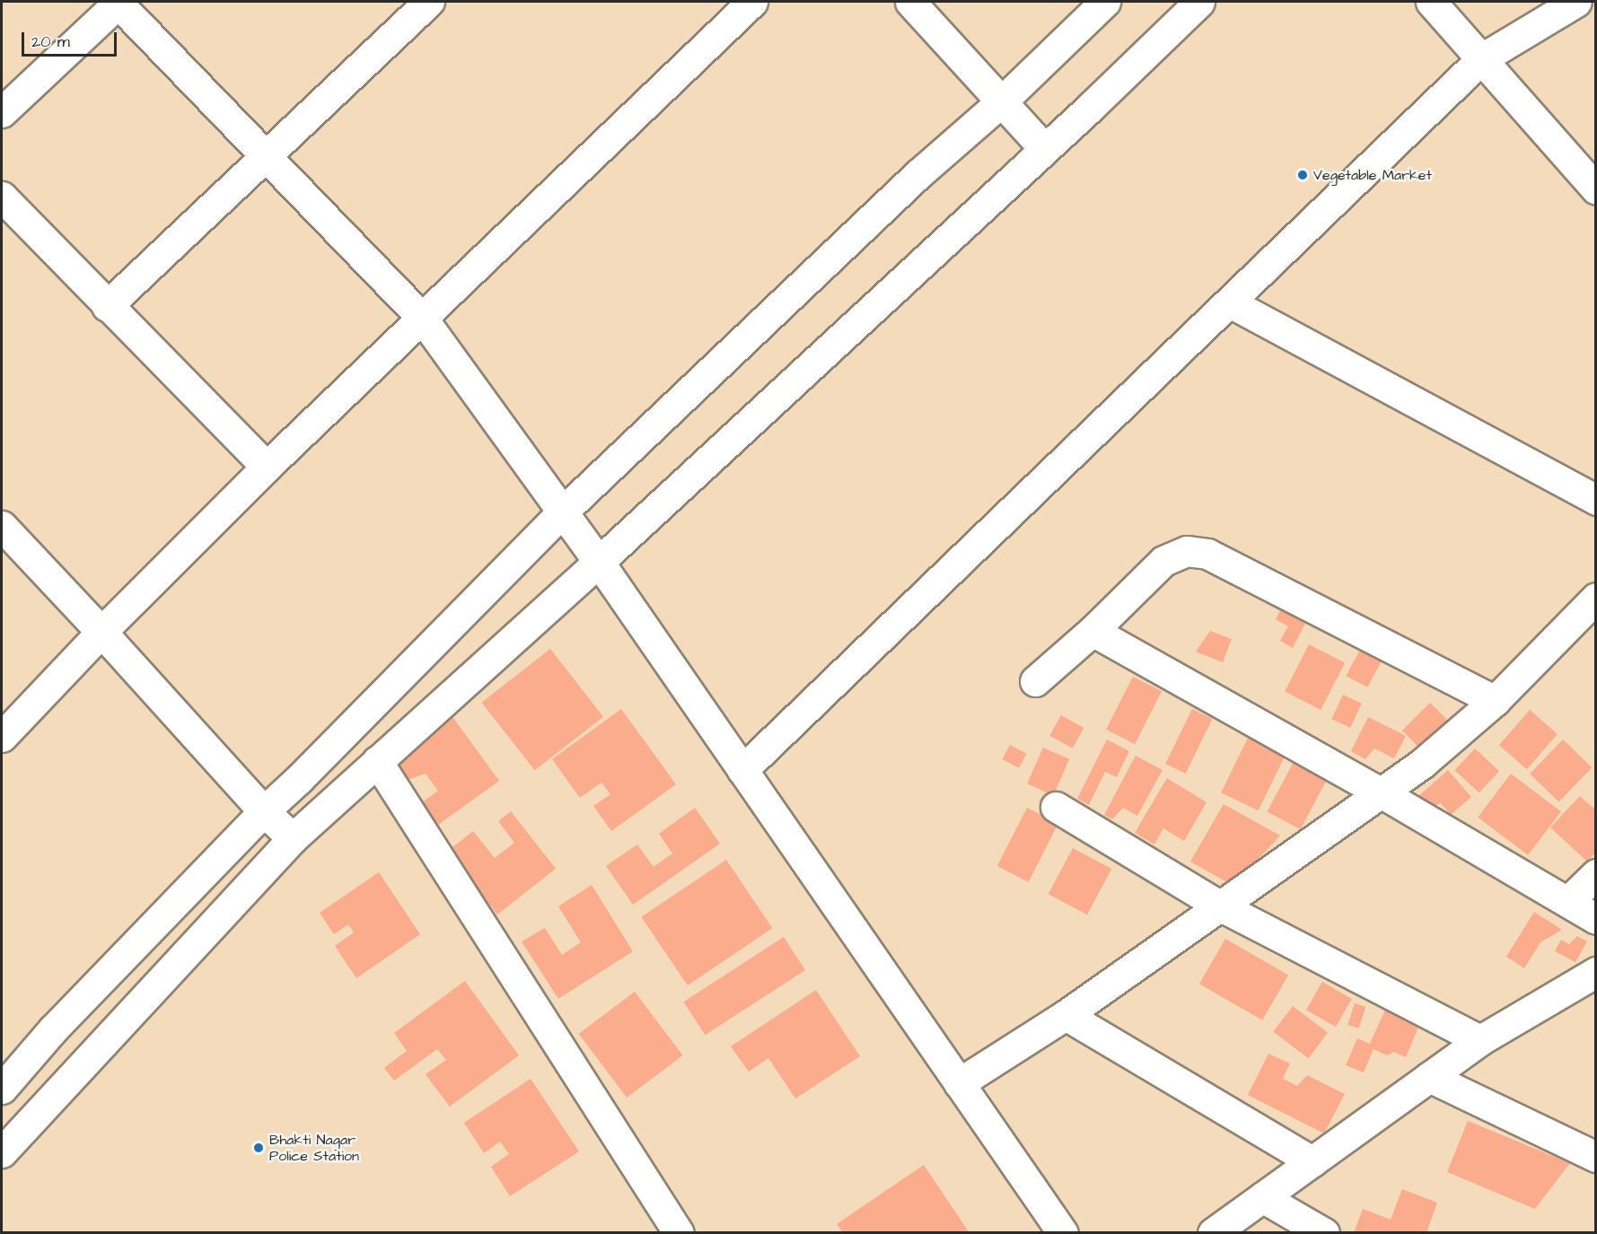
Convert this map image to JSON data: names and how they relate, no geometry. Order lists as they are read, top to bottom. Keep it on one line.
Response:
{"places":["Vegetable Market","Bhakti Nagar Police Station"],"scale_bar":"20 m"}
